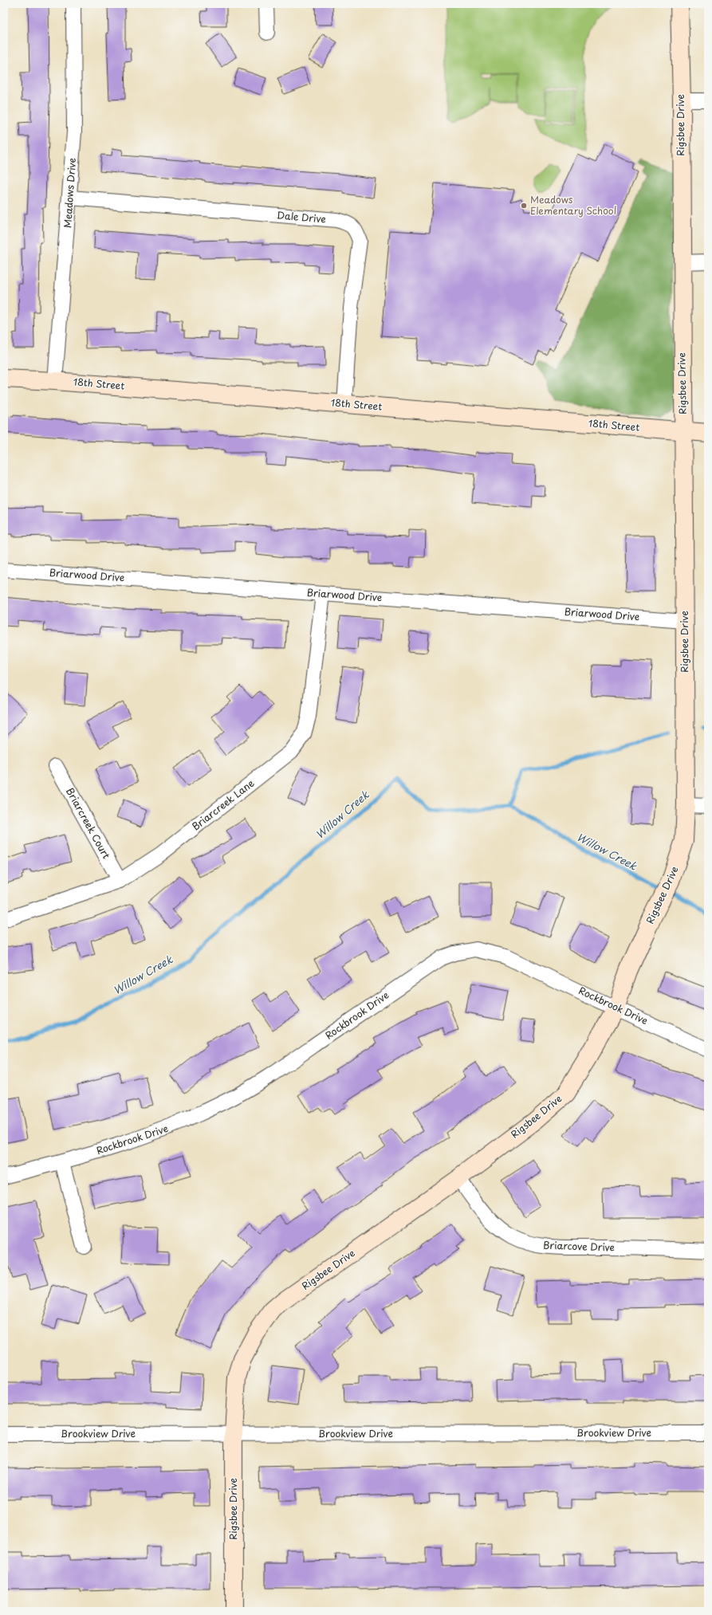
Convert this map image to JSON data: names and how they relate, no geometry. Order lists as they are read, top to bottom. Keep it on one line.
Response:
{"streets":{"street":["Rigsbee Drive","Meadows Drive","Dale Drive","18th Street","Briarwood Drive","Briarcreek Lane","Briarcreek Court","Rockbrook Drive","Briarcove Drive","Brookview Drive"]},"crossings":[["Rigsbee Drive","18th Street"],["Rigsbee Drive","Briarwood Drive"],["Rigsbee Drive","Rockbrook Drive"],["Rigsbee Drive","Briarcove Drive"],["Rigsbee Drive","Brookview Drive"],["Meadows Drive","Dale Drive"],["Meadows Drive","18th Street"],["Dale Drive","18th Street"],["Briarwood Drive","Briarcreek Lane"],["Briarcreek Lane","Briarcreek Court"]],"water":["Willow Creek"],"places":["Meadows Elementary School"]}
